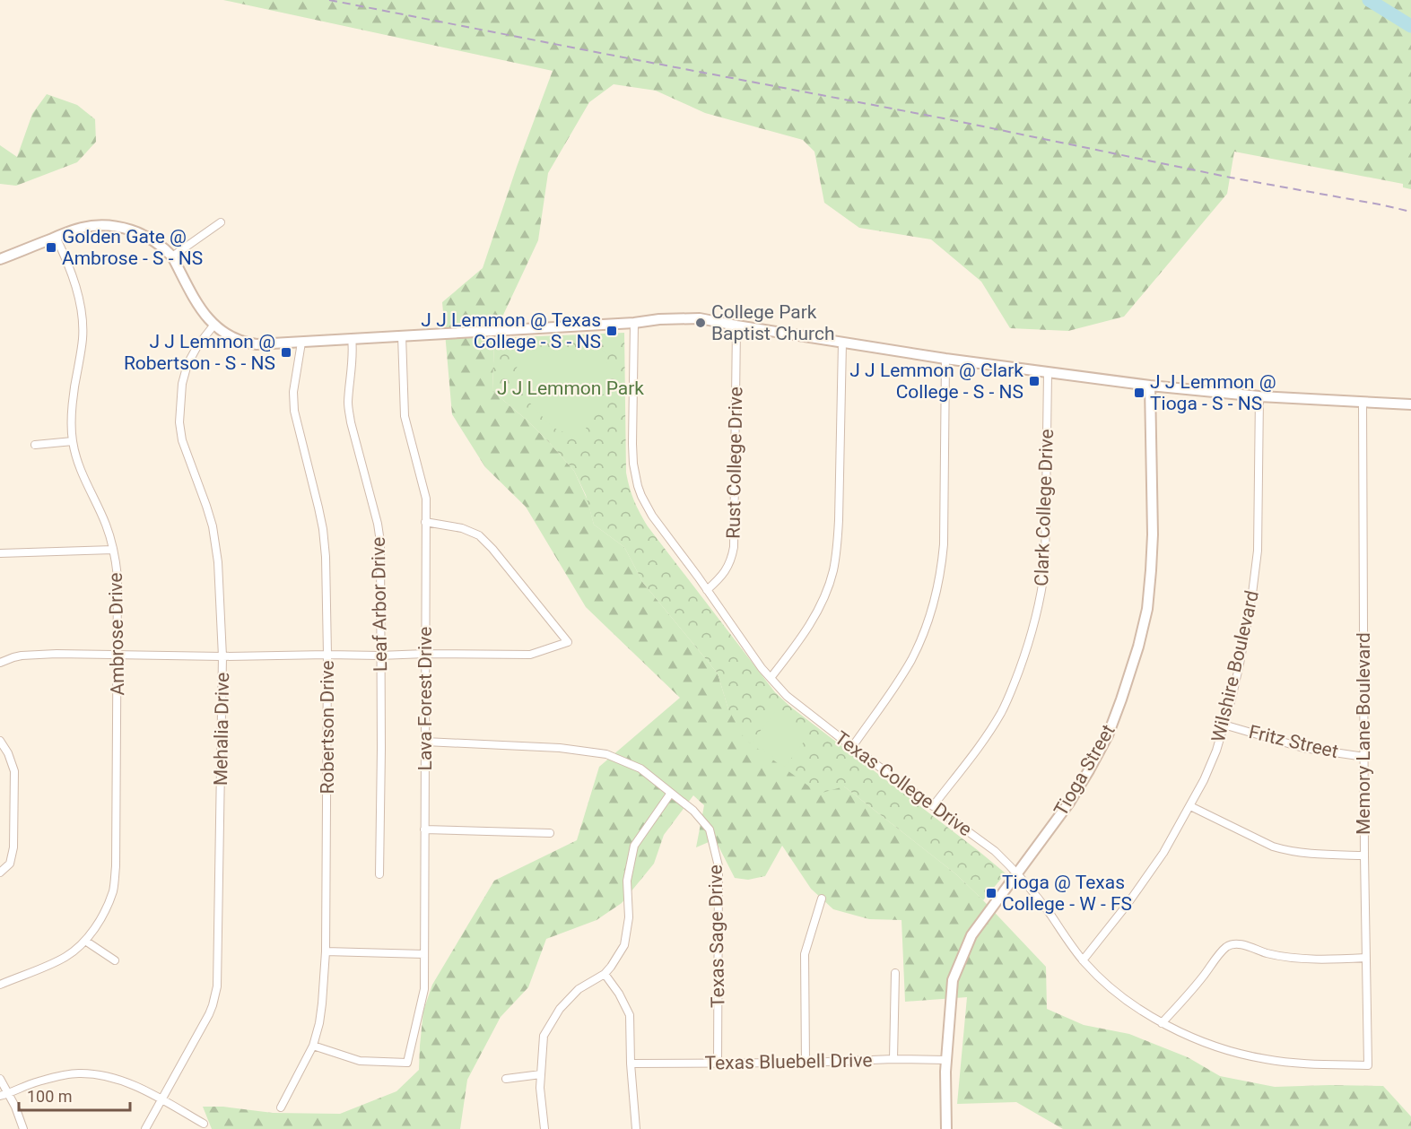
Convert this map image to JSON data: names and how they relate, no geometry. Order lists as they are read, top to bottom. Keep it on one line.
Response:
{"streets":{"street":["Rust College Drive","Clark College Drive","Leaf Arbor Drive","Ambrose Drive","Wilshire Boulevard","Lava Forest Drive","Robertson Drive","Mehalia Drive","Memory Lane Boulevard","Fritz Street","Tioga Street","Texas College Drive","Texas Sage Drive","Texas Bluebell Drive"]},"crossings":[["Rust College Drive","Texas College Drive"],["Clark College Drive","Texas College Drive"],["Wilshire Boulevard","Fritz Street"],["Wilshire Boulevard","Texas College Drive"],["Lava Forest Drive","Robertson Drive"],["Lava Forest Drive","Texas Sage Drive"],["Memory Lane Boulevard","Fritz Street"],["Memory Lane Boulevard","Texas College Drive"],["Tioga Street","Texas College Drive"],["Tioga Street","Texas Bluebell Drive"],["Texas Sage Drive","Texas Bluebell Drive"]],"parks":["J J Lemmon Park"],"places":{"transit":["Golden Gate @ Ambrose - S - NS","J J Lemmon @ Texas College - S - NS","J J Lemmon @ Robertson - S - NS","J J Lemmon @ Clark College - S - NS","J J Lemmon @ Tioga - S - NS","Tioga @ Texas College - W - FS"],"other":["College Park Baptist Church"]},"scale_bar":"100 m"}
